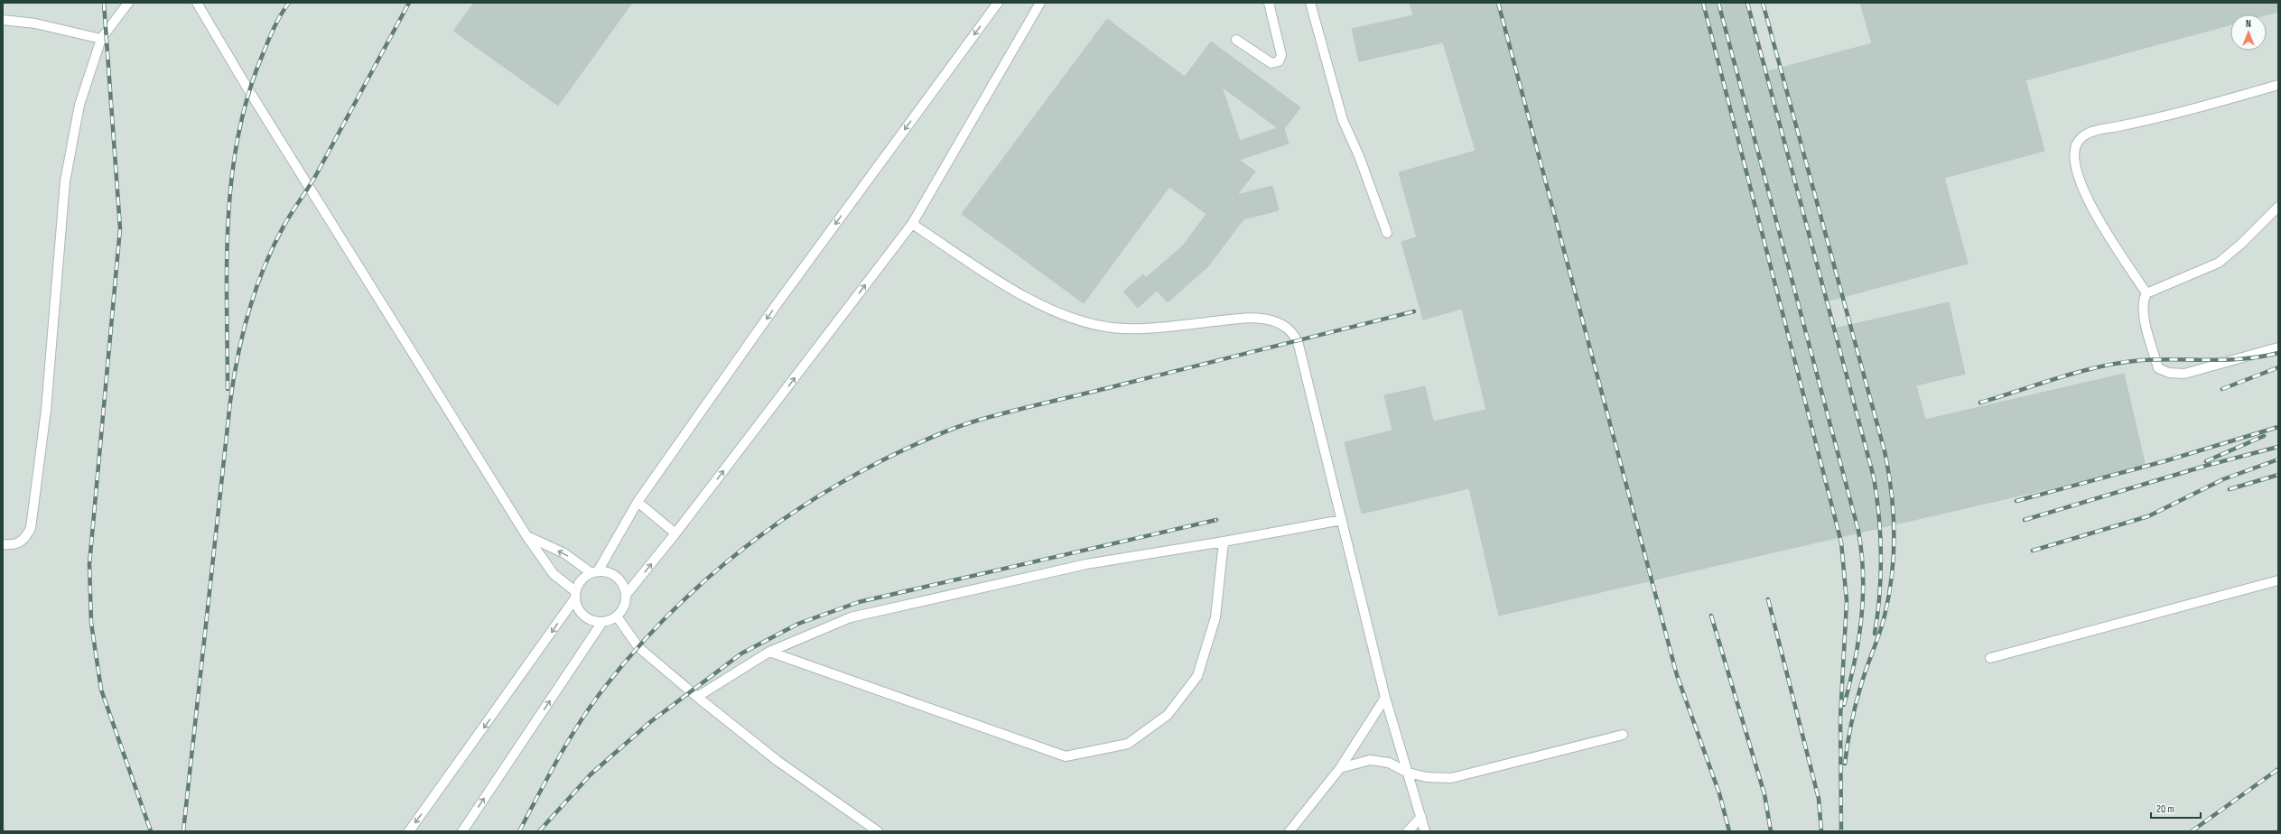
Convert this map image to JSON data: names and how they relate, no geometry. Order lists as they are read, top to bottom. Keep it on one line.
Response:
{"scale_bar":"20 m","north":"top"}
